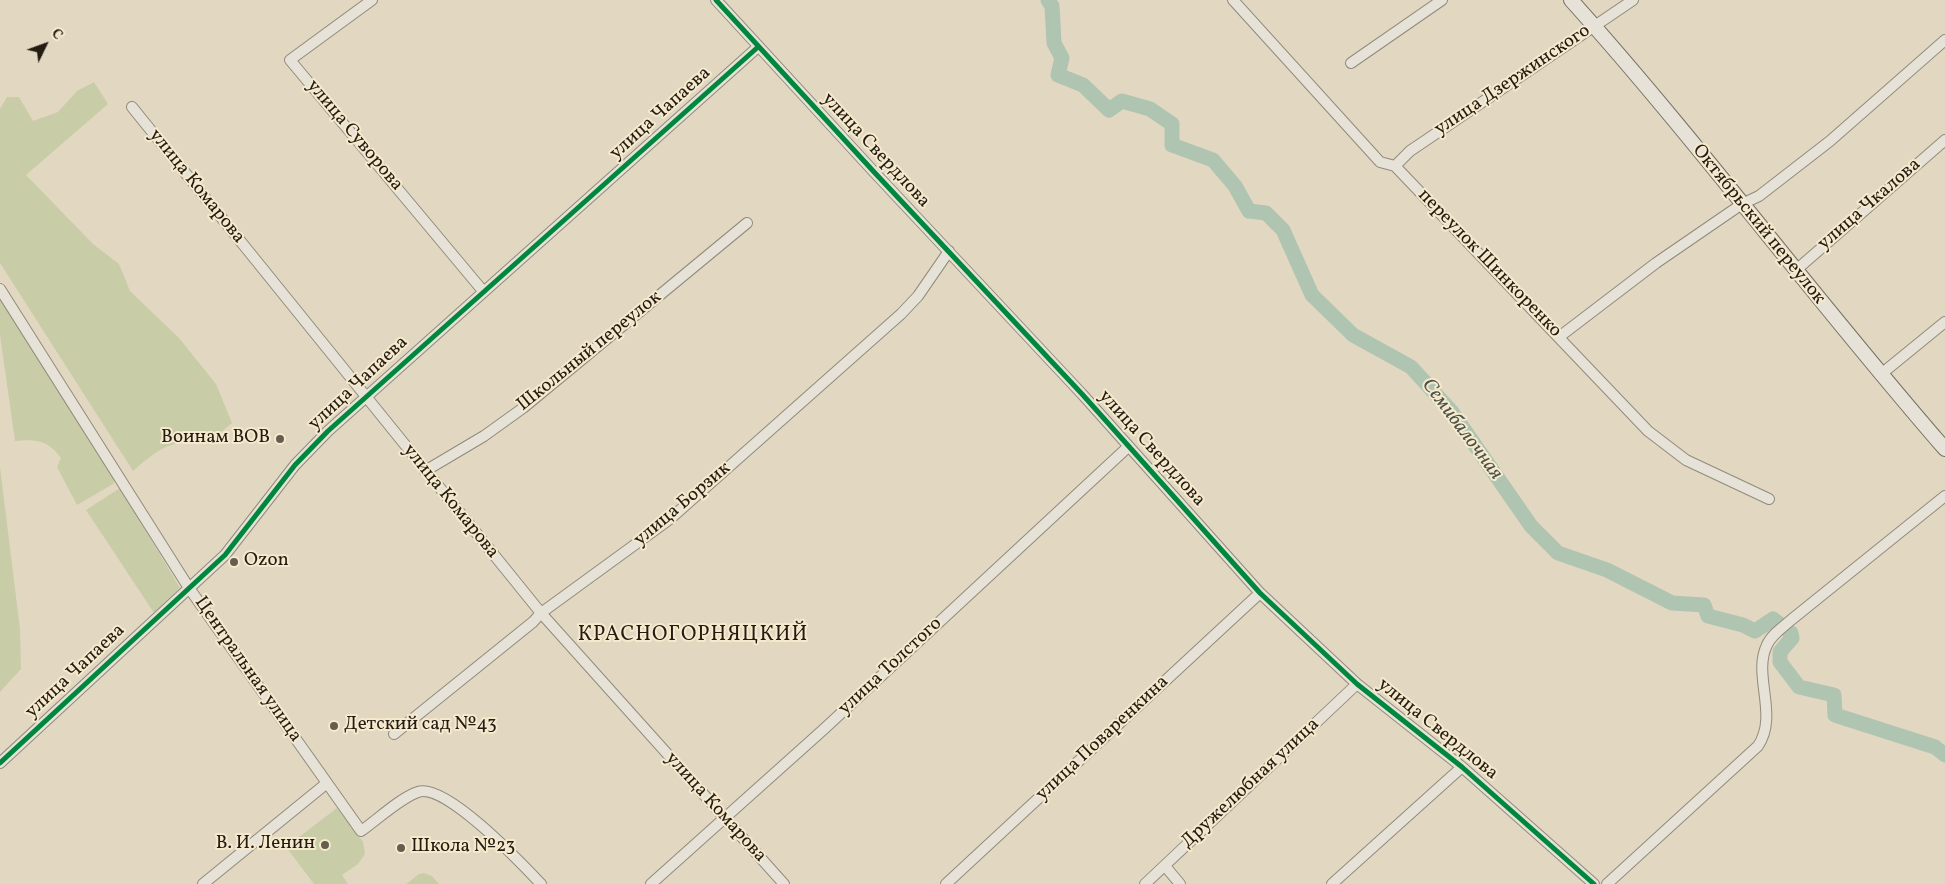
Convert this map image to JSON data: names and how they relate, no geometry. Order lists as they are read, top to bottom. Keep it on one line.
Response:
{"streets":{"street":["улица Дзержинского","улица Чапаева","улица Суворова","улица Свердлова","улица Комарова","улица Чкалова","Октябрьский переулок","переулок Шинкоренко","Школьный переулок","улица Борзик","улица Толстого","Центральная улица","улица Поваренкина","Дружелюбная улица"]},"crossings":[["улица Дзержинского","Октябрьский переулок"],["улица Дзержинского","переулок Шинкоренко"],["улица Чапаева","улица Суворова"],["улица Чапаева","улица Свердлова"],["улица Чапаева","улица Комарова"],["улица Чапаева","Центральная улица"],["улица Свердлова","улица Борзик"],["улица Свердлова","улица Толстого"],["улица Свердлова","улица Поваренкина"],["улица Свердлова","Дружелюбная улица"],["улица Комарова","Школьный переулок"],["улица Комарова","улица Борзик"],["улица Комарова","улица Толстого"],["улица Чкалова","Октябрьский переулок"]],"districts":["КРАСНОГОРНЯЦКИЙ"],"water":["Семибалочная"],"places":["Воинам ВОВ","Ozon","Детский сад №43","В. И. Ленин","Школа №23"],"north":"top right"}
